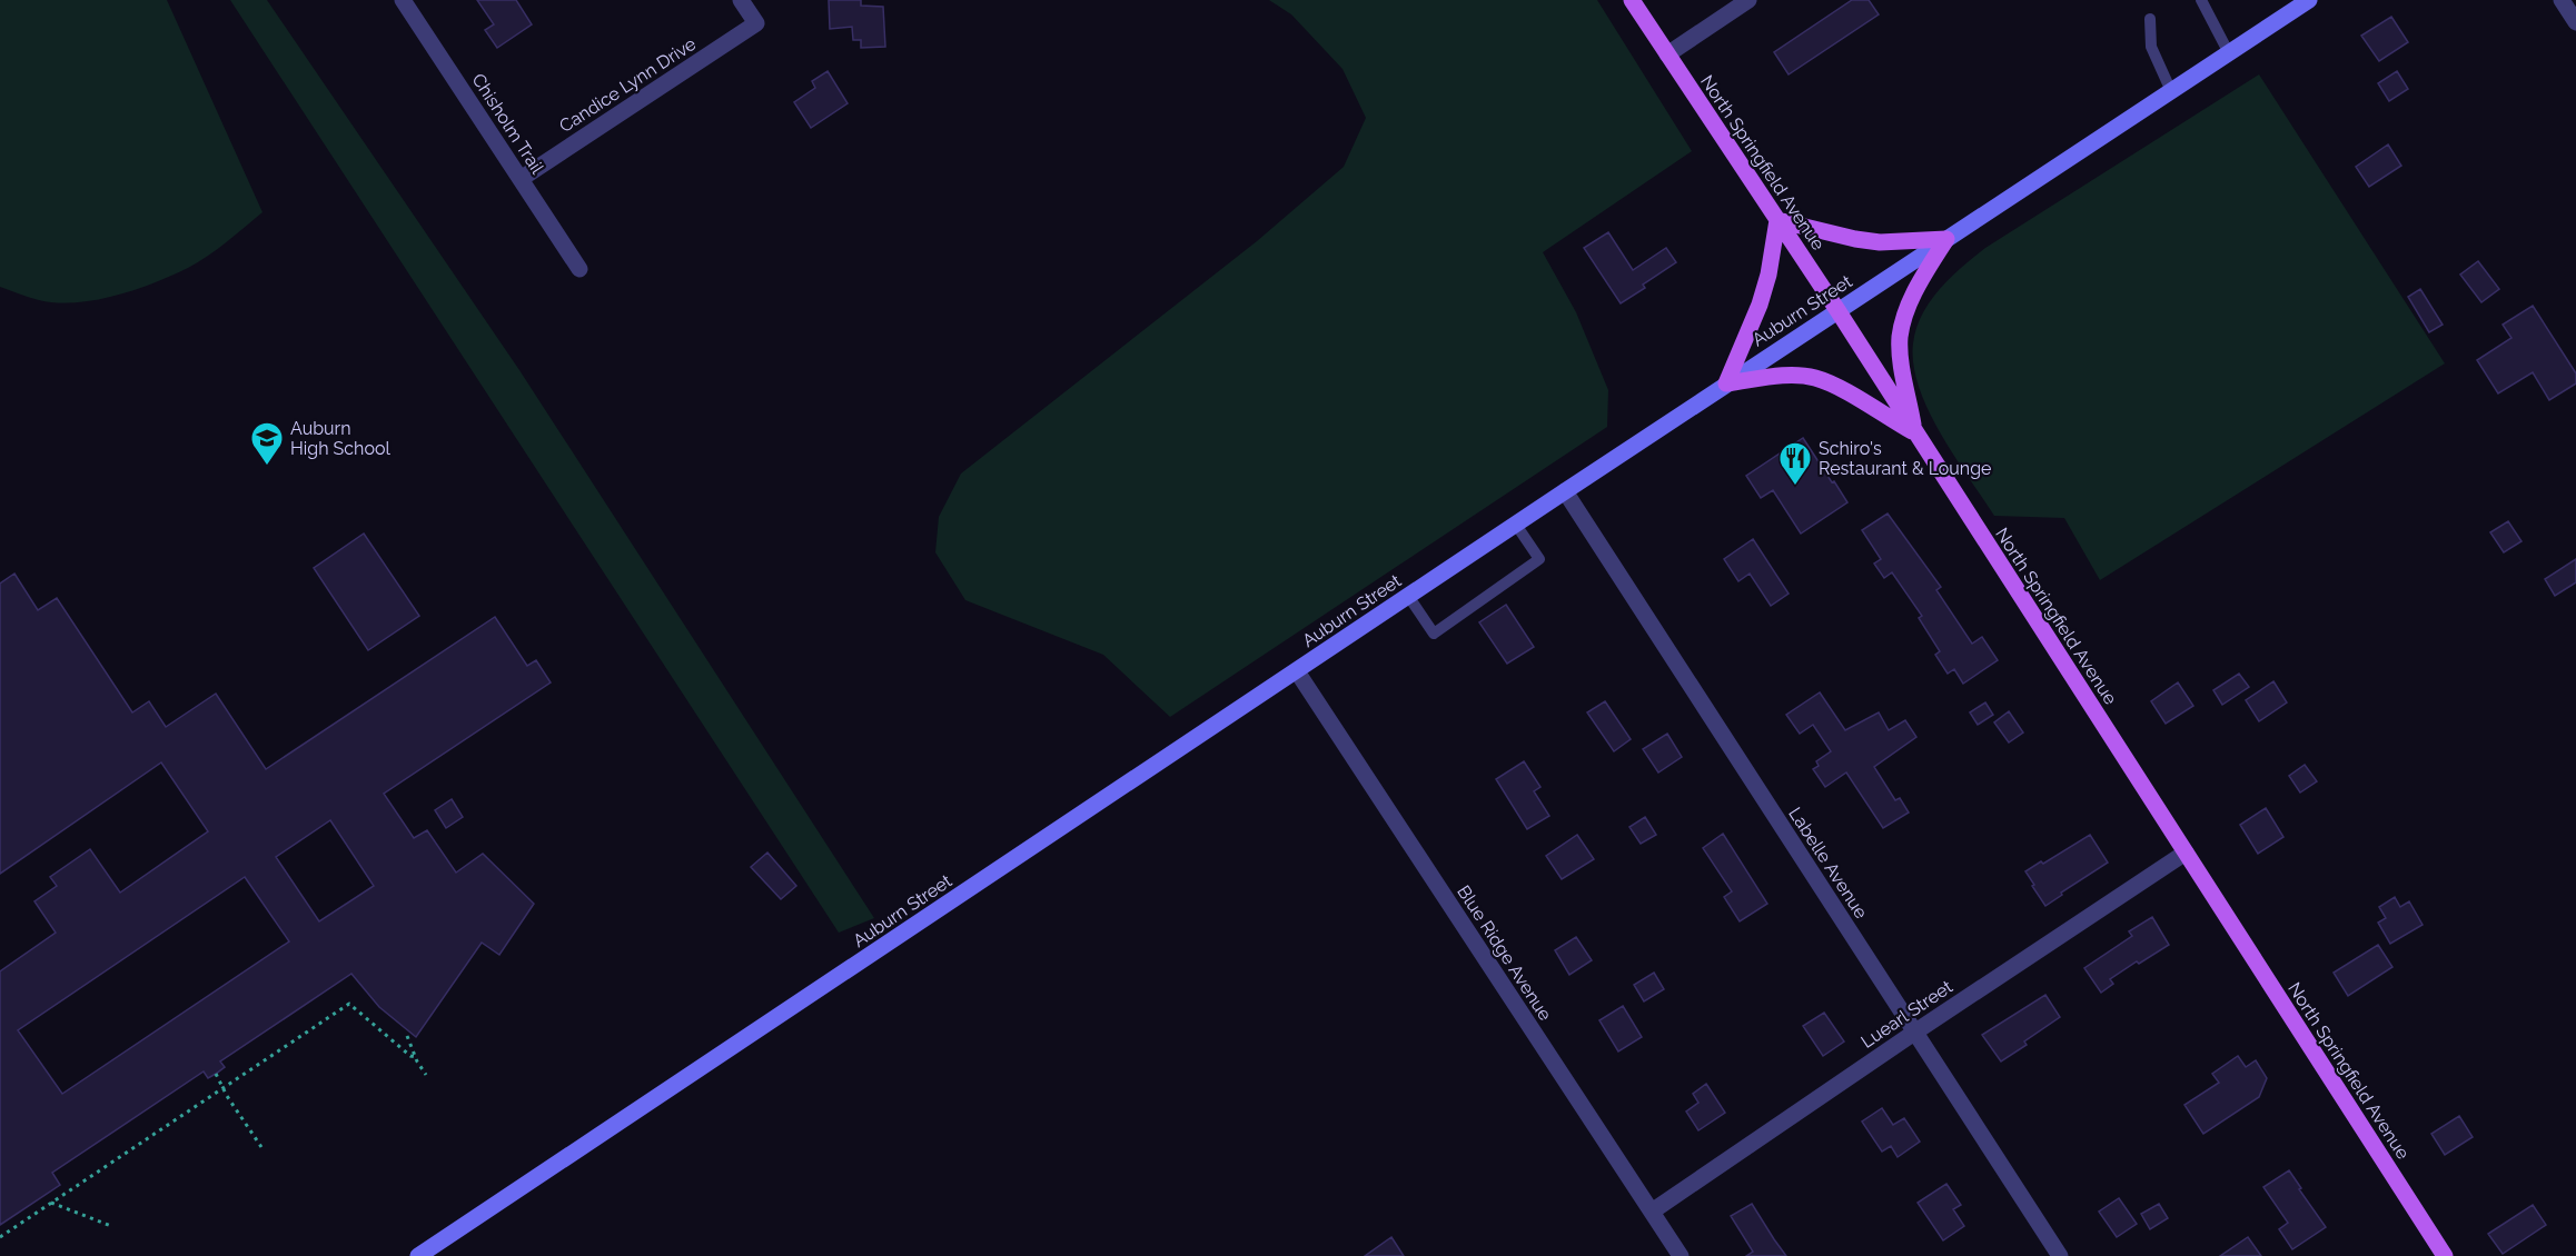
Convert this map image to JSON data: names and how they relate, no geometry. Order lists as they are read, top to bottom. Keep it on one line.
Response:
{"streets":{"main road":["North Springfield Avenue","Auburn Street"],"street":["Candice Lynn Drive","Chisholm Trail","Labelle Avenue","Blue Ridge Avenue","Luearl Street"]},"crossings":[["Candice Lynn Drive","Chisholm Trail"],["North Springfield Avenue","Auburn Street"],["North Springfield Avenue","Luearl Street"],["Auburn Street","Labelle Avenue"],["Auburn Street","Blue Ridge Avenue"],["Labelle Avenue","Luearl Street"],["Blue Ridge Avenue","Luearl Street"]],"places":{"school or university":["Auburn High School"],"restaurant":["Schiro's Restaurant & Lounge"]}}
